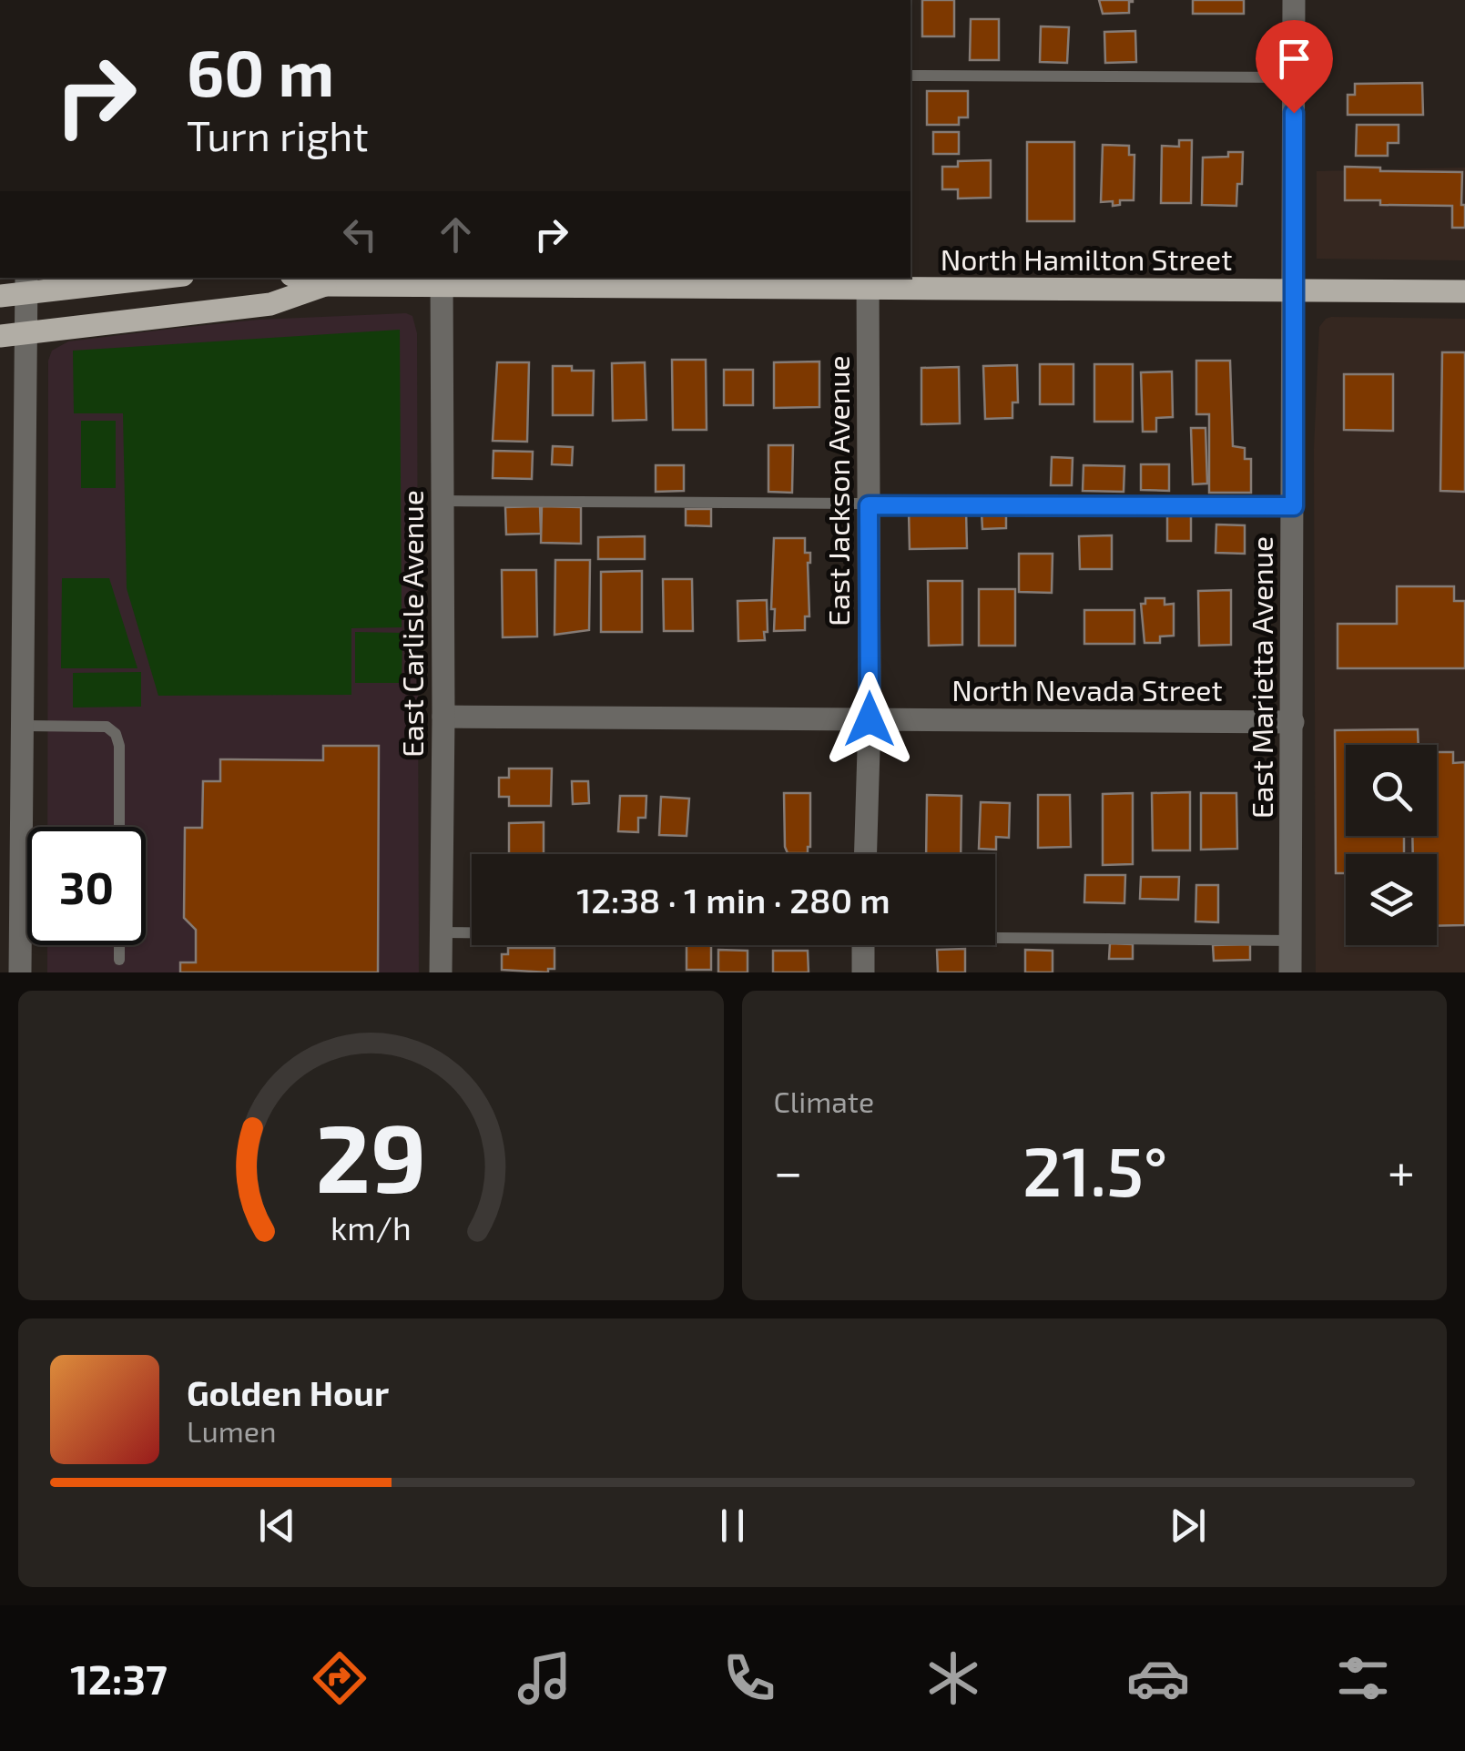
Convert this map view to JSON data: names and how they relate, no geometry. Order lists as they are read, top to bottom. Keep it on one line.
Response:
{"streets":{"main road":["North Hamilton Street"],"street":["East Jackson Avenue","East Carlisle Avenue","East Marietta Avenue","North Nevada Street"]},"crossings":[["North Hamilton Street","East Jackson Avenue"],["North Hamilton Street","East Carlisle Avenue"],["North Hamilton Street","East Marietta Avenue"],["East Jackson Avenue","North Nevada Street"],["East Carlisle Avenue","North Nevada Street"],["East Marietta Avenue","North Nevada Street"]],"page":{"turn":["60 m","Turn right"],"limit":"30","trip":"12:38 · 1 min · 280 m","tile":"Climate","heat":["−","21.5°","+"],"song":["Golden Hour","Lumen"],"tabs":"12:37","gauge":["29","km/h"]}}
